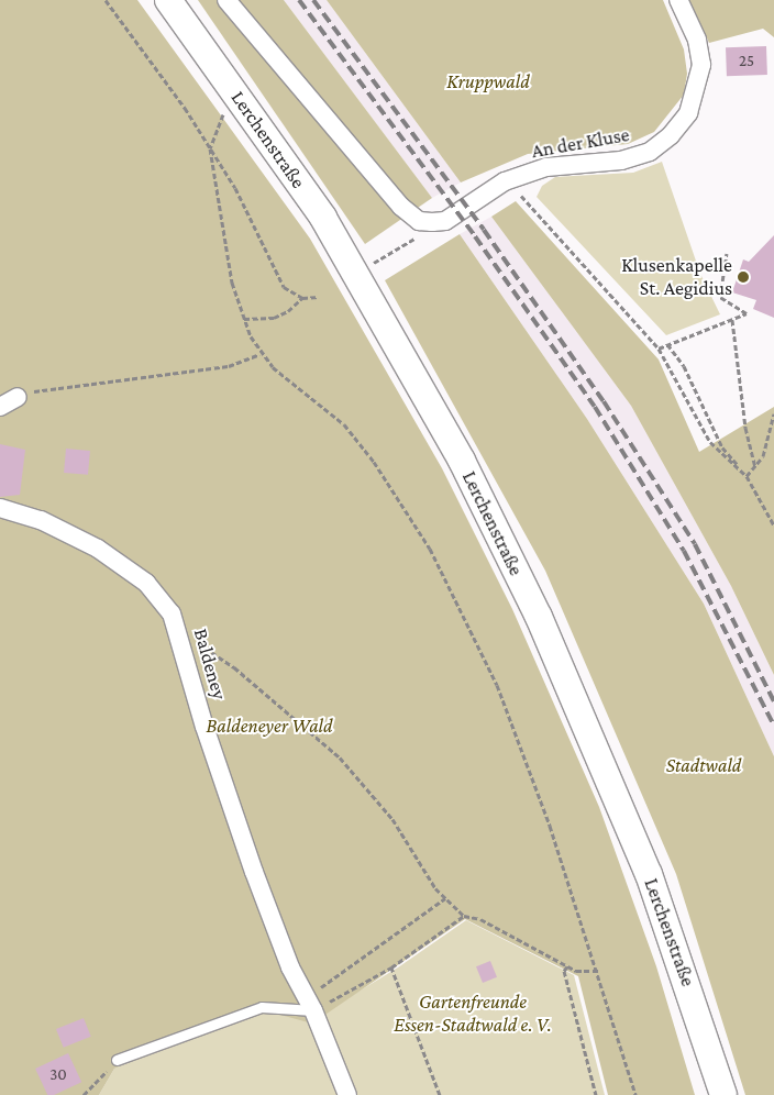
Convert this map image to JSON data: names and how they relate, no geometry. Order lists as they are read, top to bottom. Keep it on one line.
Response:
{"streets":{"main road":["Lerchenstraße"],"street":["An der Kluse","Baldeney"]},"parks":["Kruppwald","Baldeneyer Wald","Stadtwald","Gartenfreunde Essen-Stadtwald e. V."],"places":["Klusenkapelle St. Aegidius"],"house_numbers":["25","30"]}
